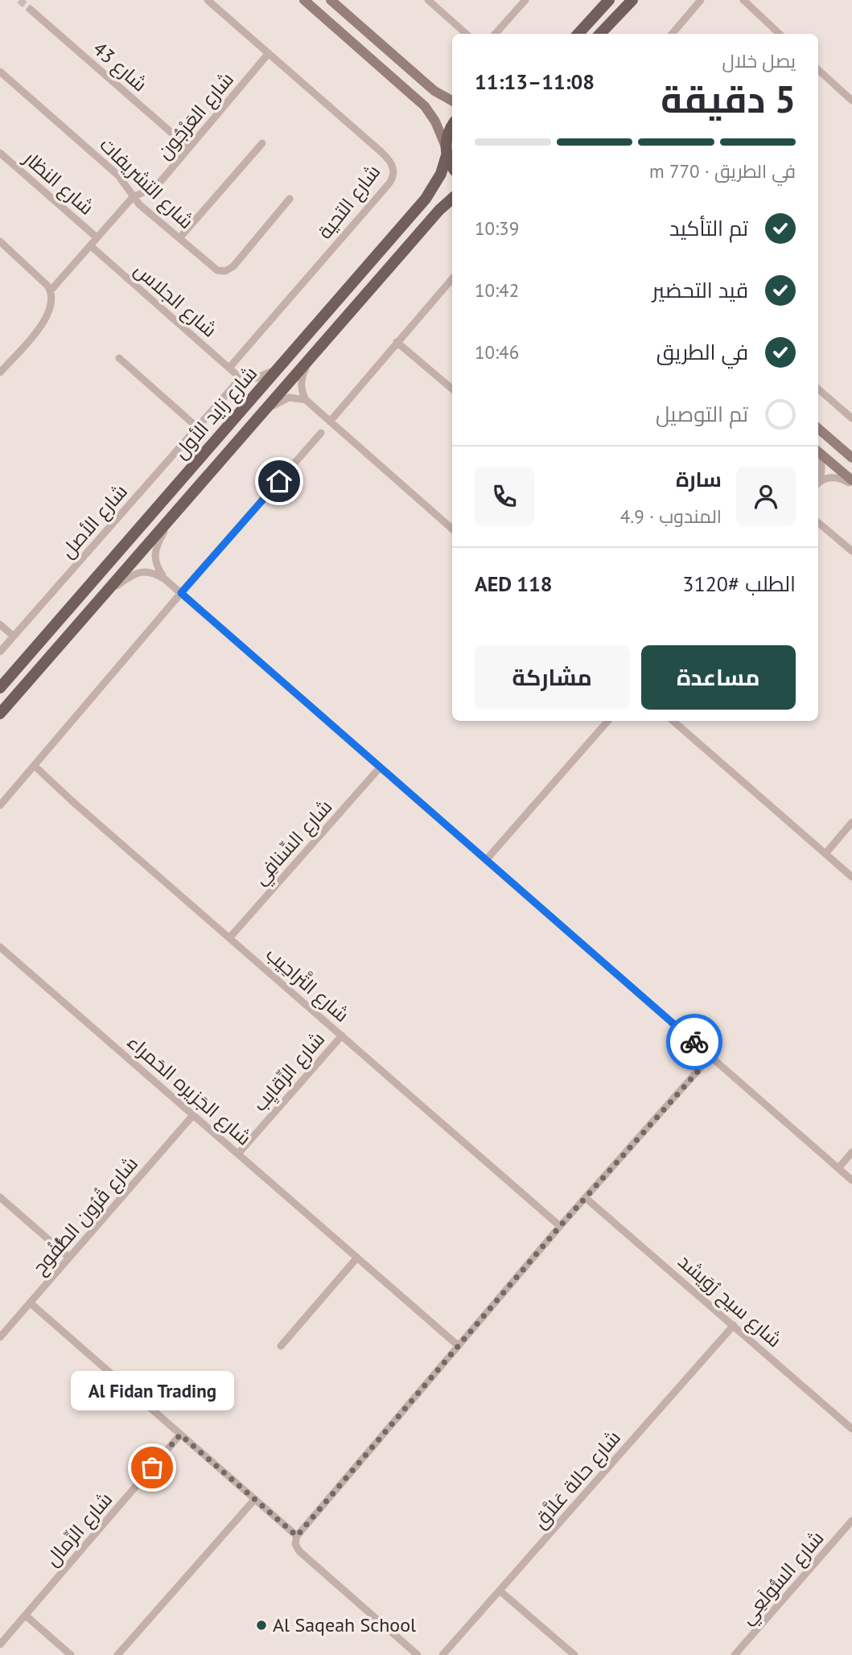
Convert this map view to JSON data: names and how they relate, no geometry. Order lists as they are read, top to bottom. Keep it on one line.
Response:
{"streets":{"main road":["شارع زايد الأول"],"street":["شارع 43","شارع العَرْجُون","شارع النظار","شارع التشريفات","شارع التحية","شارع الجلاس","شارع الأصل","شارع السِّنافِي","شارع التَّراحِيب","شارع الرِّقايِب","شارع الجَزيره الحَمراء","شارع قُرُون الطُّفُوح","شارع سيح رُوَيشد","شارع حالة عَلاَّق","شارع الرِّمال","شارع السُّولَعِي"]},"crossings":[["شارع 43","شارع العَرْجُون"],["شارع العَرْجُون","شارع النظار"],["شارع العَرْجُون","شارع التشريفات"],["شارع العَرْجُون","شارع التحية"],["شارع العَرْجُون","شارع الجلاس"],["شارع التحية","شارع الجلاس"],["شارع الجلاس","شارع الأصل"],["شارع السِّنافِي","شارع التَّراحِيب"],["شارع التَّراحِيب","شارع الرِّقايِب"],["شارع الرِّقايِب","شارع الجَزيره الحَمراء"],["شارع الجَزيره الحَمراء","شارع قُرُون الطُّفُوح"],["شارع سيح رُوَيشد","شارع حالة عَلاَّق"]],"places":["Al Fidan Trading","Al Saqeah School"],"page":{"heading":["5 دقيقة","يصل خلال","11:08–11:13"],"panel":["سارة","المندوب · 4.9","الطلب #3120","AED 118"],"bar":"في الطريق · 770 m","list":[["تم التأكيد","10:39"],["قيد التحضير","10:42"],["في الطريق","10:46"],"تم التوصيل"],"buttons":["مساعدة","مشاركة"],"bubble":"Al Fidan Trading"}}
